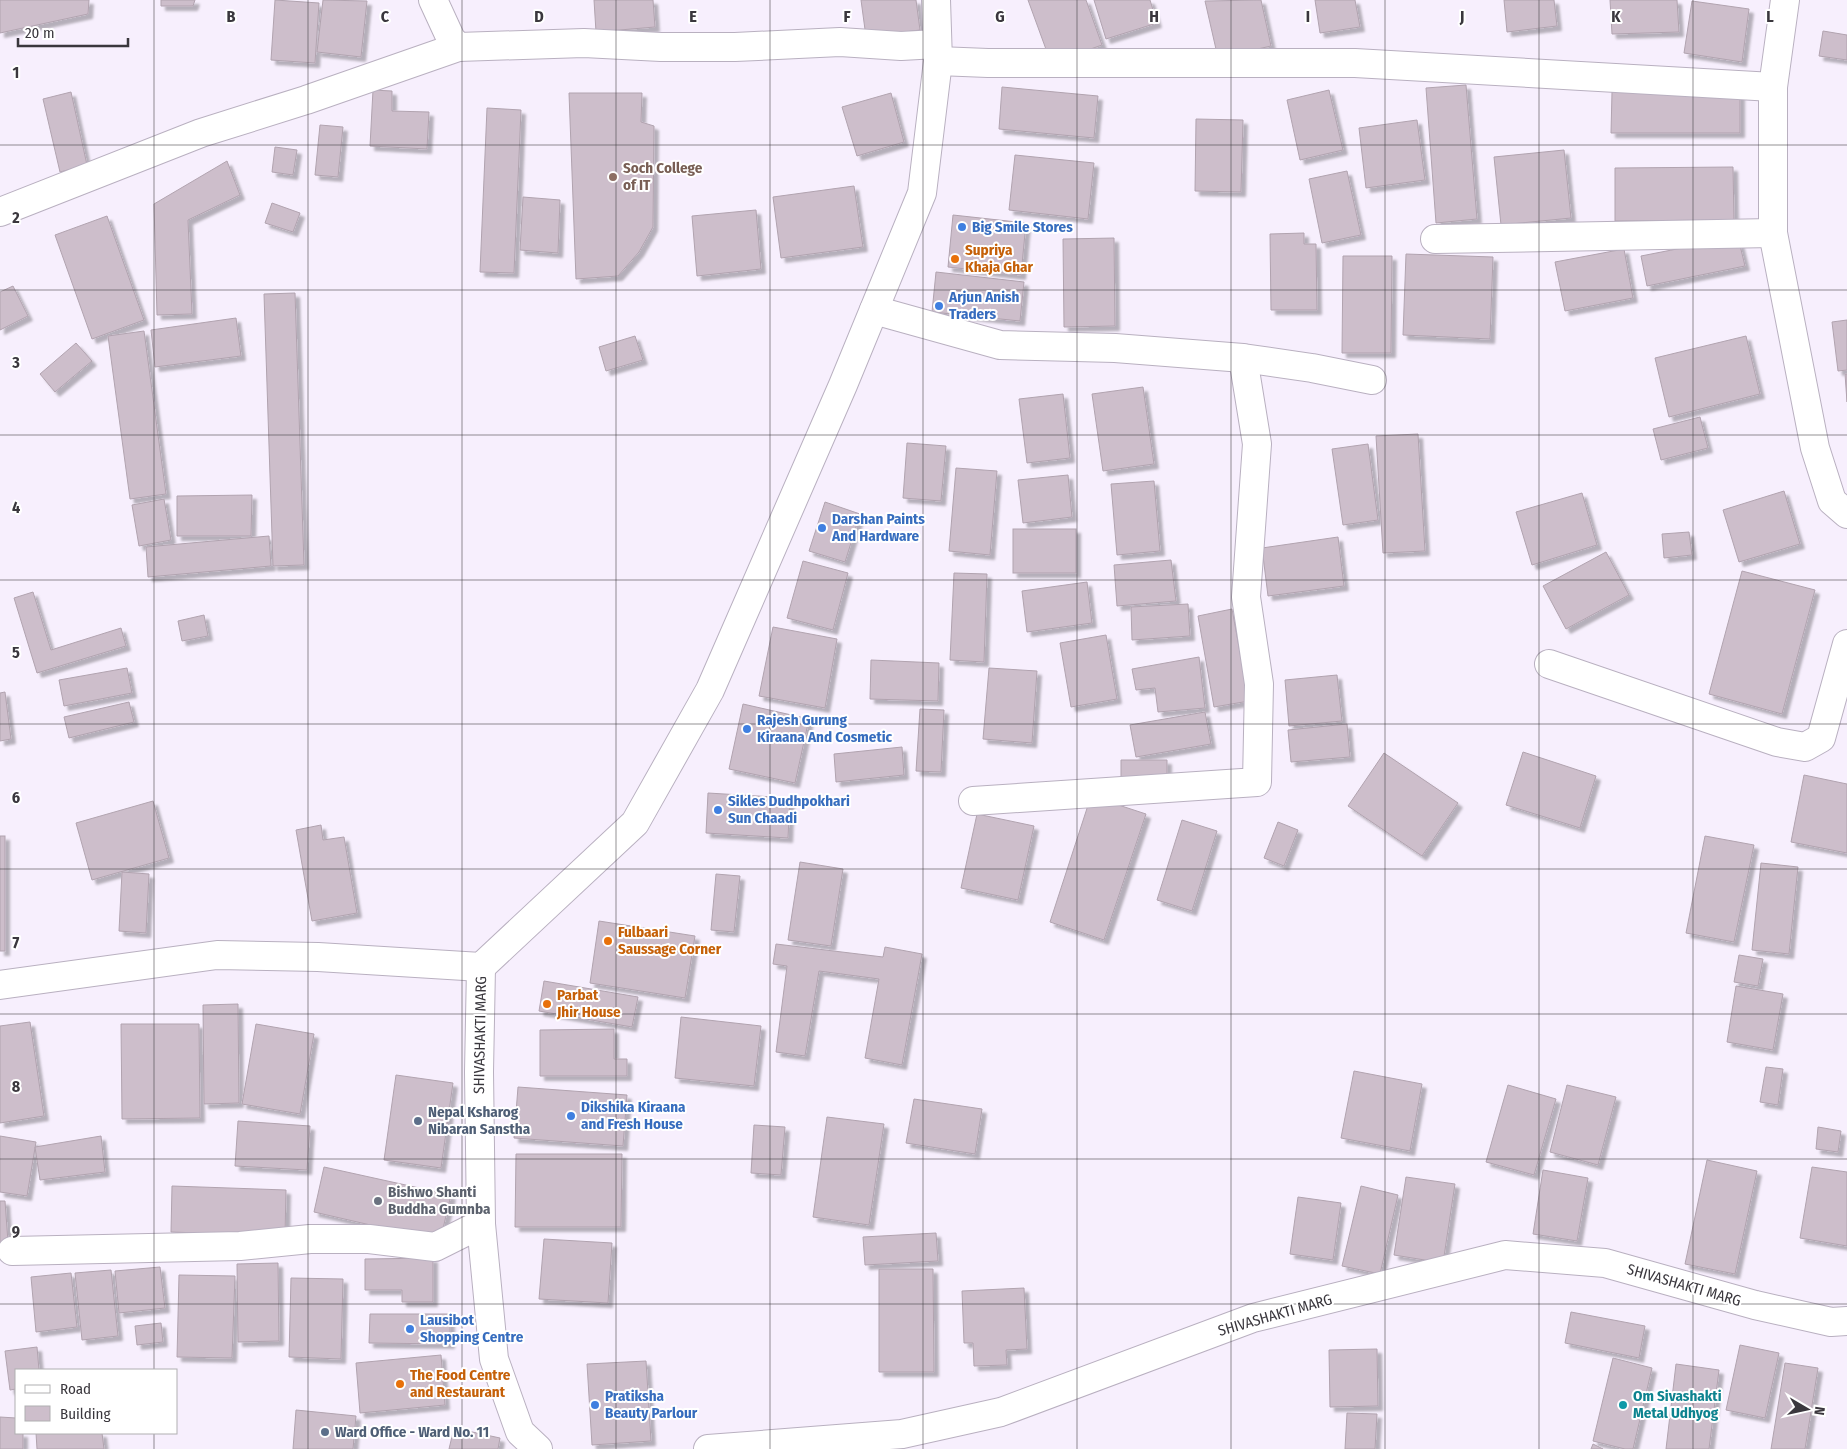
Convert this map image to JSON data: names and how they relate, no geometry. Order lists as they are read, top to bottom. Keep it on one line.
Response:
{"streets":{"street":["SHIVASHAKTI MARG"]},"places":["Soch College of IT","Big Smile Stores","Supriya Khaja Ghar","Arjun Anish Traders","Darshan Paints And Hardware","Rajesh Gurung Kiraana And Cosmetic","Sikles Dudhpokhari Sun Chaadi","Fulbaari Saussage Corner","Parbat Jhir House","Dikshika Kiraana and Fresh House","Nepal Ksharog Nibaran Sanstha","Bishwo Shanti Buddha Gumnba","Lausibot Shopping Centre","The Food Centre and Restaurant","Pratiksha Beauty Parlour","Om Sivashakti Metal Udhyog","Ward Office - Ward No. 11"],"legend":["Road","Building"],"scale_bar":"20 m","north":"right","grid":{"columns":["B","C","D","E","F","G","H","I","J","K","L"],"rows":["1","2","3","4","5","6","7","8","9"]}}
